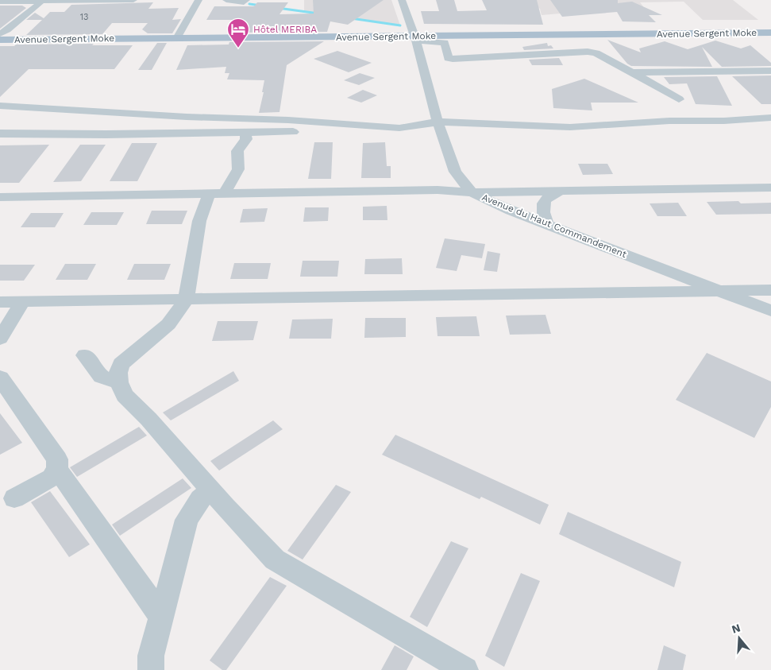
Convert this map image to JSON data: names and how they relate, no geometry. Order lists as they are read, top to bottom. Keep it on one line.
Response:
{"streets":{"main road":["Avenue Sergent Moke"],"street":["Avenue du Haut Commandement"]},"places":{"hotel":["Hôtel MERIBA"]},"house_numbers":["13"],"north":"top"}
